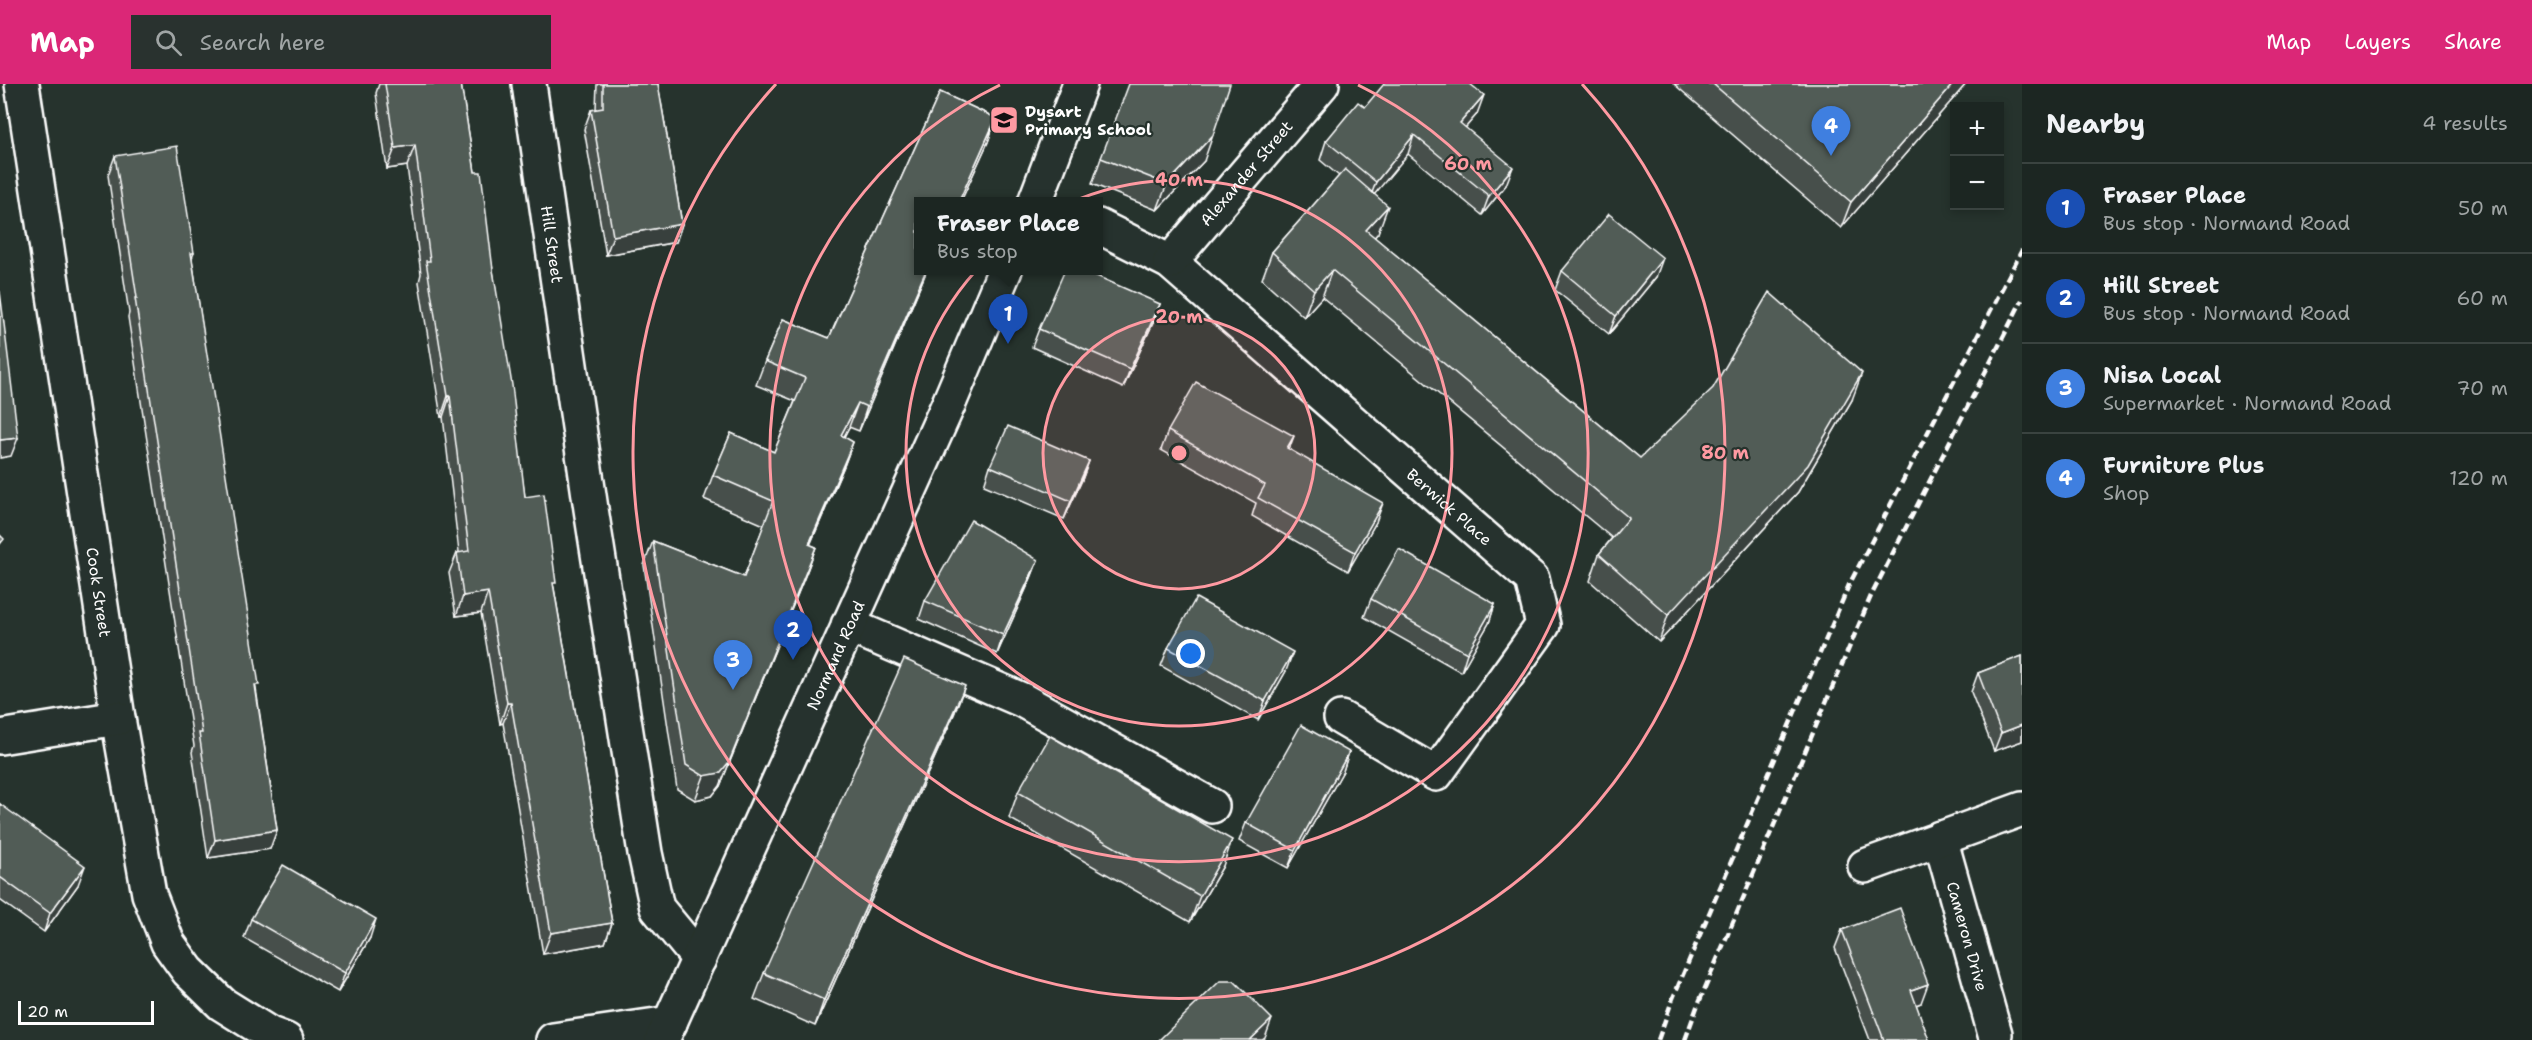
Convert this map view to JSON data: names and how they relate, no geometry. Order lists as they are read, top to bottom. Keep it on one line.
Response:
{"streets":{"street":["Alexander Street","Hill Street","Berwick Place","Cook Street","Normand Road","Cameron Drive"]},"crossings":[["Alexander Street","Berwick Place"],["Hill Street","Normand Road"]],"places":{"school or university":["Dysart Primary School"]},"scale_bar":"20 m","page":{"header":"Map","search":"Search here","nav":["Map","Layers","Share"],"heading":["Nearby","4 results"],"map_buttons":["+","−"],"pins":["4","1","2","3"],"list":[{"mark":"1","name":"Fraser Place","note":"Bus stop · Normand Road","value":"50 m"},{"mark":"2","name":"Hill Street","note":"Bus stop · Normand Road","value":"60 m"},{"mark":"3","name":"Nisa Local","note":"Supermarket · Normand Road","value":"70 m"},{"mark":"4","name":"Furniture Plus","note":"Shop","value":"120 m"}],"popup":["Fraser Place","Bus stop"],"scale":"20 m"},"rings":["60 m","40 m","20 m","80 m"]}
